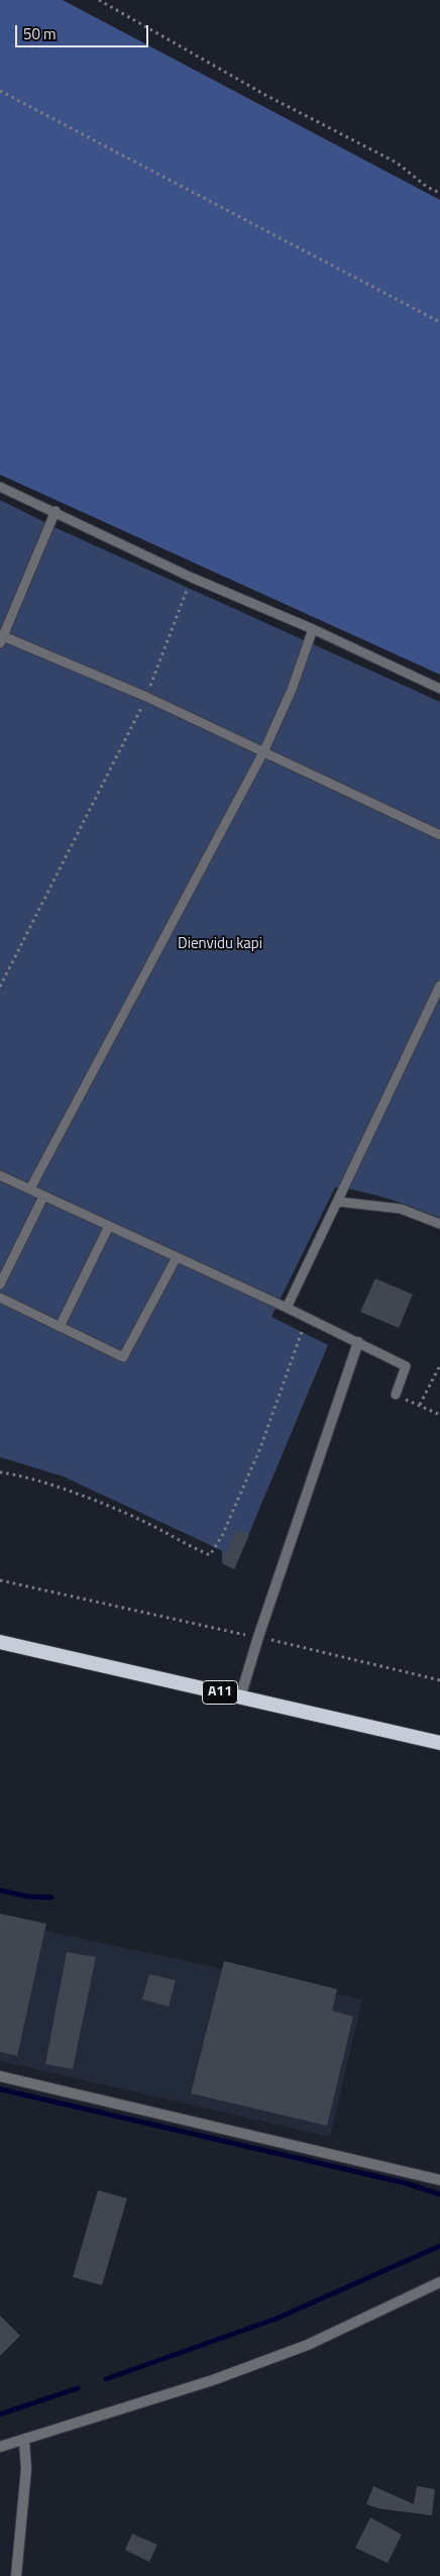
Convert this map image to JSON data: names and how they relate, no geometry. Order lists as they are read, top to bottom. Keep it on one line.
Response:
{"streets":{"highway":["A11"]},"parks":["Dienvidu kapi"],"scale_bar":"50 m"}
